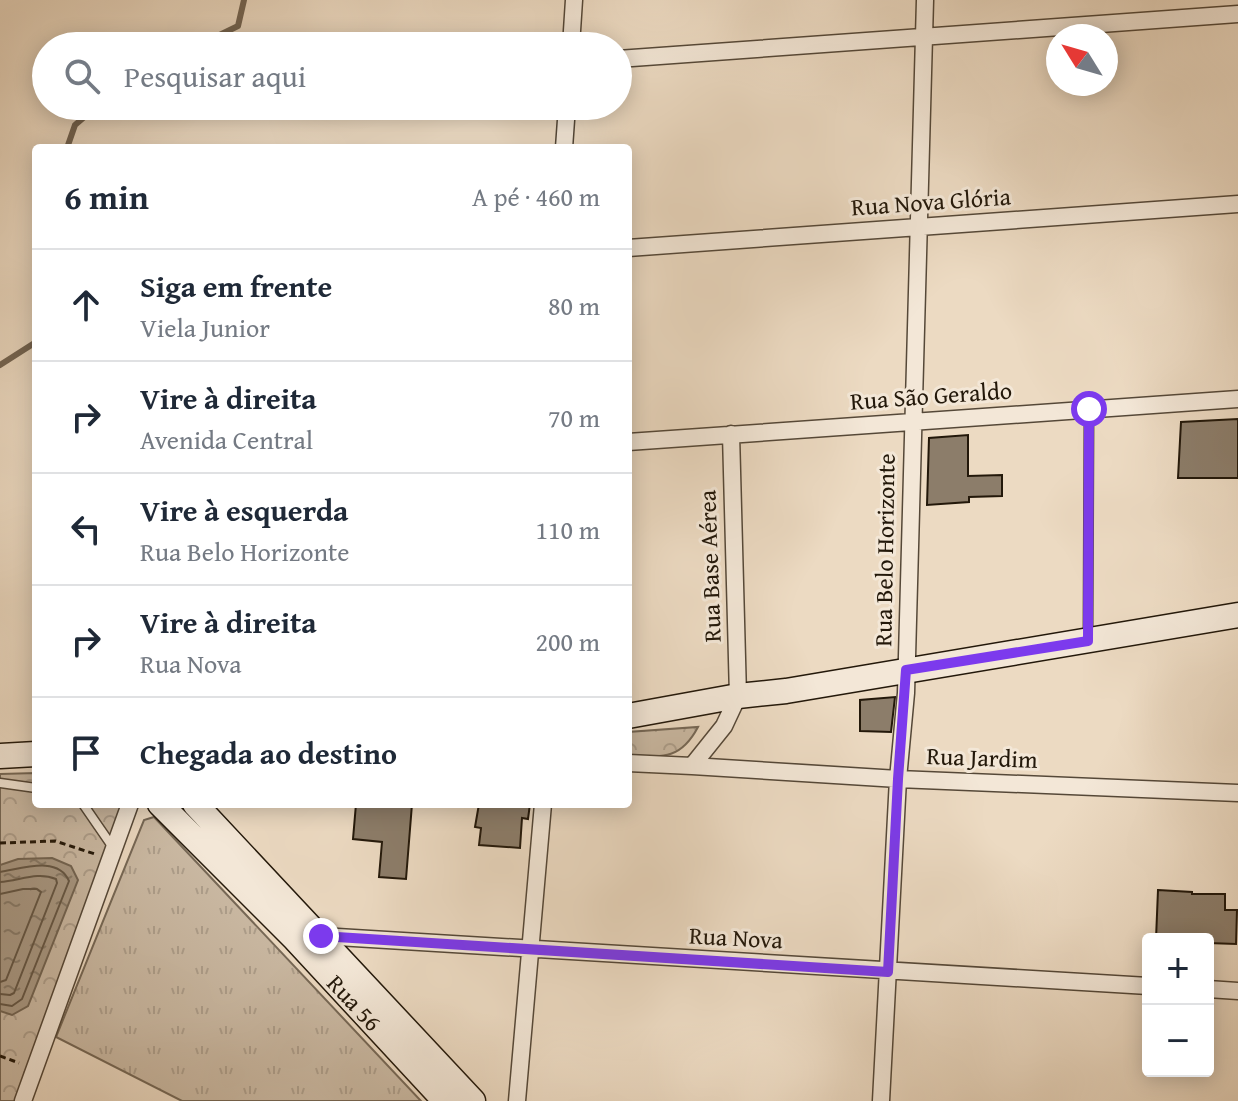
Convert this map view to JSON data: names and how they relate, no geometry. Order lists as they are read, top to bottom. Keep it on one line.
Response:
{"streets":{"street":["Rua Nova Glória","Rua São Geraldo","Rua Belo Horizonte","Rua Base Aérea","Rua Jardim","Rua Nova","Rua 56"]},"crossings":[["Rua Nova Glória","Rua Belo Horizonte"],["Rua São Geraldo","Rua Belo Horizonte"],["Rua São Geraldo","Rua Base Aérea"],["Rua Belo Horizonte","Rua Jardim"],["Rua Belo Horizonte","Rua Nova"],["Rua Nova","Rua 56"]],"north":"top left","page":{"search":"Pesquisar aqui","heading":["6 min","A pé · 460 m"],"list":[["Siga em frente","Viela Junior","80 m"],["Vire à direita","Avenida Central","70 m"],["Vire à esquerda","Rua Belo Horizonte","110 m"],["Vire à direita","Rua Nova","200 m"],"Chegada ao destino"],"map_buttons":["+","−"]}}
